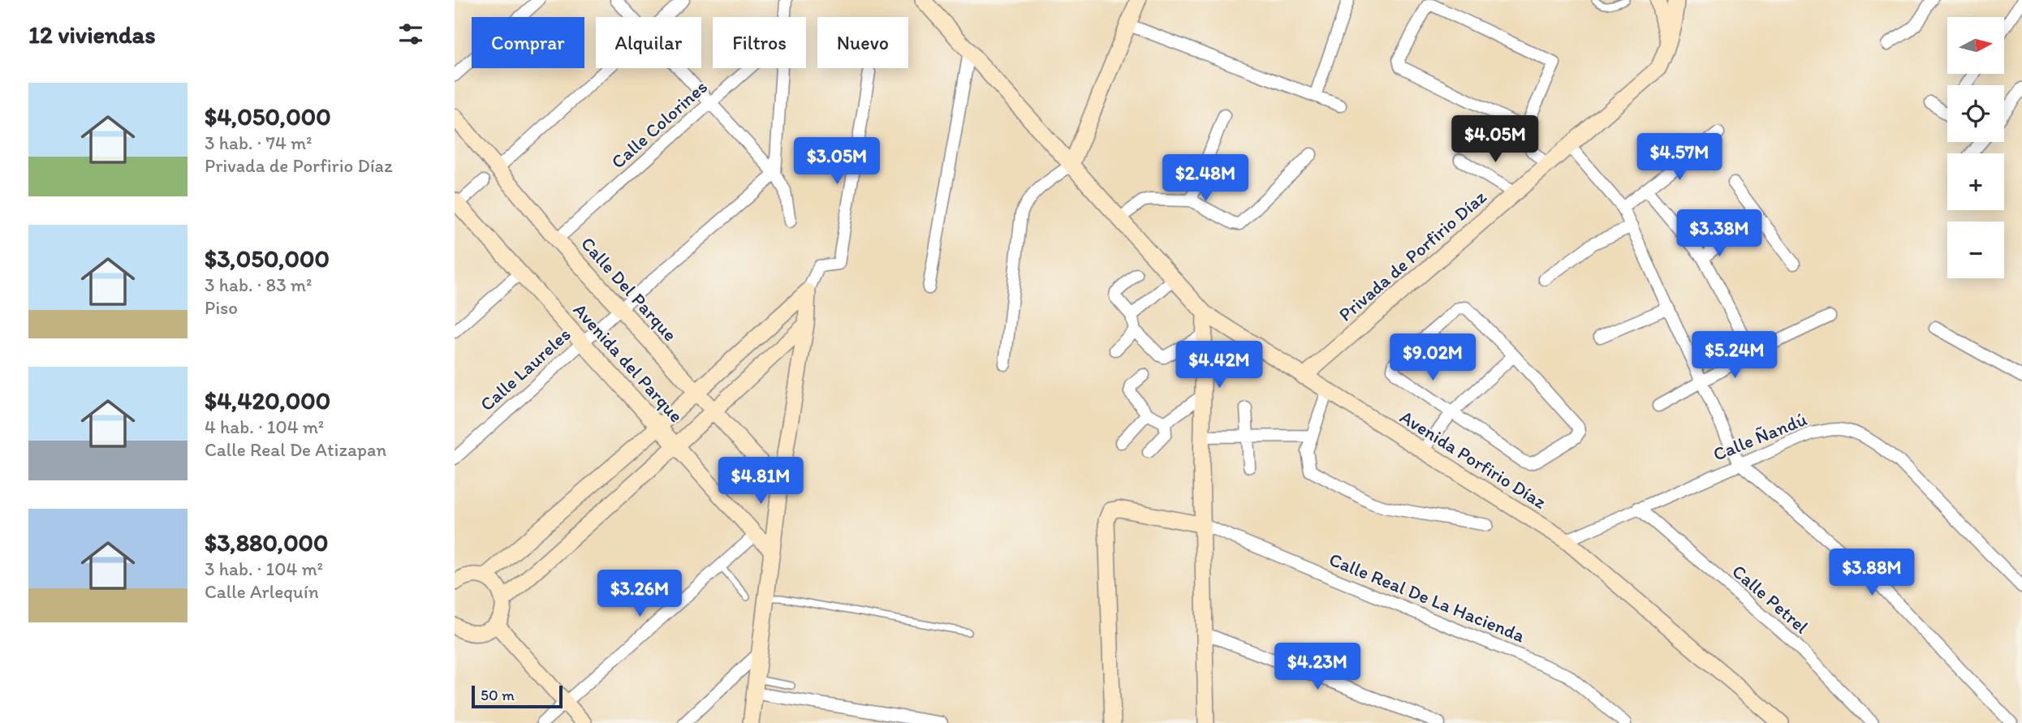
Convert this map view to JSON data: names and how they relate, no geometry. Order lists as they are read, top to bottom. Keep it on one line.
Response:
{"streets":{"street":["Calle Colorines","Privada de Porfirio Díaz","Calle Del Parque","Avenida del Parque","Calle Laureles","Calle Ñandú","Avenida Porfirio Díaz","Calle Real De La Hacienda","Calle Petrel"]},"crossings":[["Calle Colorines","Calle Del Parque"],["Privada de Porfirio Díaz","Avenida Porfirio Díaz"],["Calle Del Parque","Calle Laureles"],["Avenida del Parque","Calle Laureles"],["Calle Ñandú","Avenida Porfirio Díaz"],["Calle Ñandú","Calle Petrel"]],"scale_bar":"50 m","north":"right","page":{"heading":"12 viviendas","map_buttons":["+","−"],"chip":["Comprar","Alquilar","Filtros","Nuevo"],"list":[{"name":"$4,050,000","note":"3 hab. · 74 m² · Privada de Porfirio Díaz"},{"name":"$3,050,000","note":"3 hab. · 83 m² · Piso"},{"name":"$4,420,000","note":"4 hab. · 104 m² · Calle Real De Atizapan"},{"name":"$3,880,000","note":"3 hab. · 104 m² · Calle Arlequín"}],"price":["$4.05M","$4.57M","$3.05M","$2.48M","$3.38M","$5.24M","$9.02M","$4.42M","$4.81M","$3.88M","$3.26M","$4.23M"],"scale":"50 m"}}
